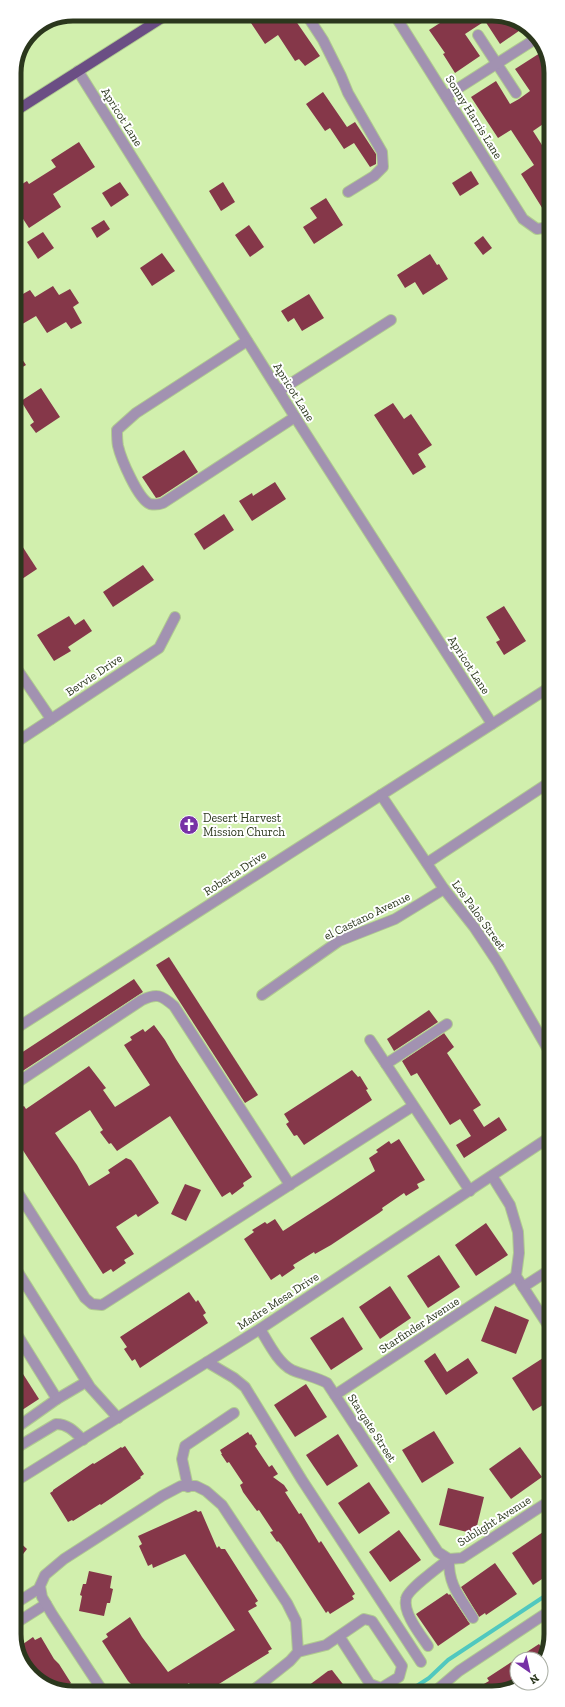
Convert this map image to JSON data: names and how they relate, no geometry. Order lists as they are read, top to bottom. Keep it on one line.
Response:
{"streets":{"street":["Apricot Lane","Sonny Harris Lane","Bevvie Drive","Roberta Drive","Los Palos Street","el Castano Avenue","Madre Mesa Drive","Starfinder Avenue","Stargate Street","Sublight Avenue"]},"crossings":[["Apricot Lane","Roberta Drive"],["Roberta Drive","Los Palos Street"],["Los Palos Street","el Castano Avenue"],["Madre Mesa Drive","Stargate Street"],["Starfinder Avenue","Stargate Street"],["Stargate Street","Sublight Avenue"]],"places":{"church":["Desert Harvest Mission Church"]},"north":"bottom right"}
